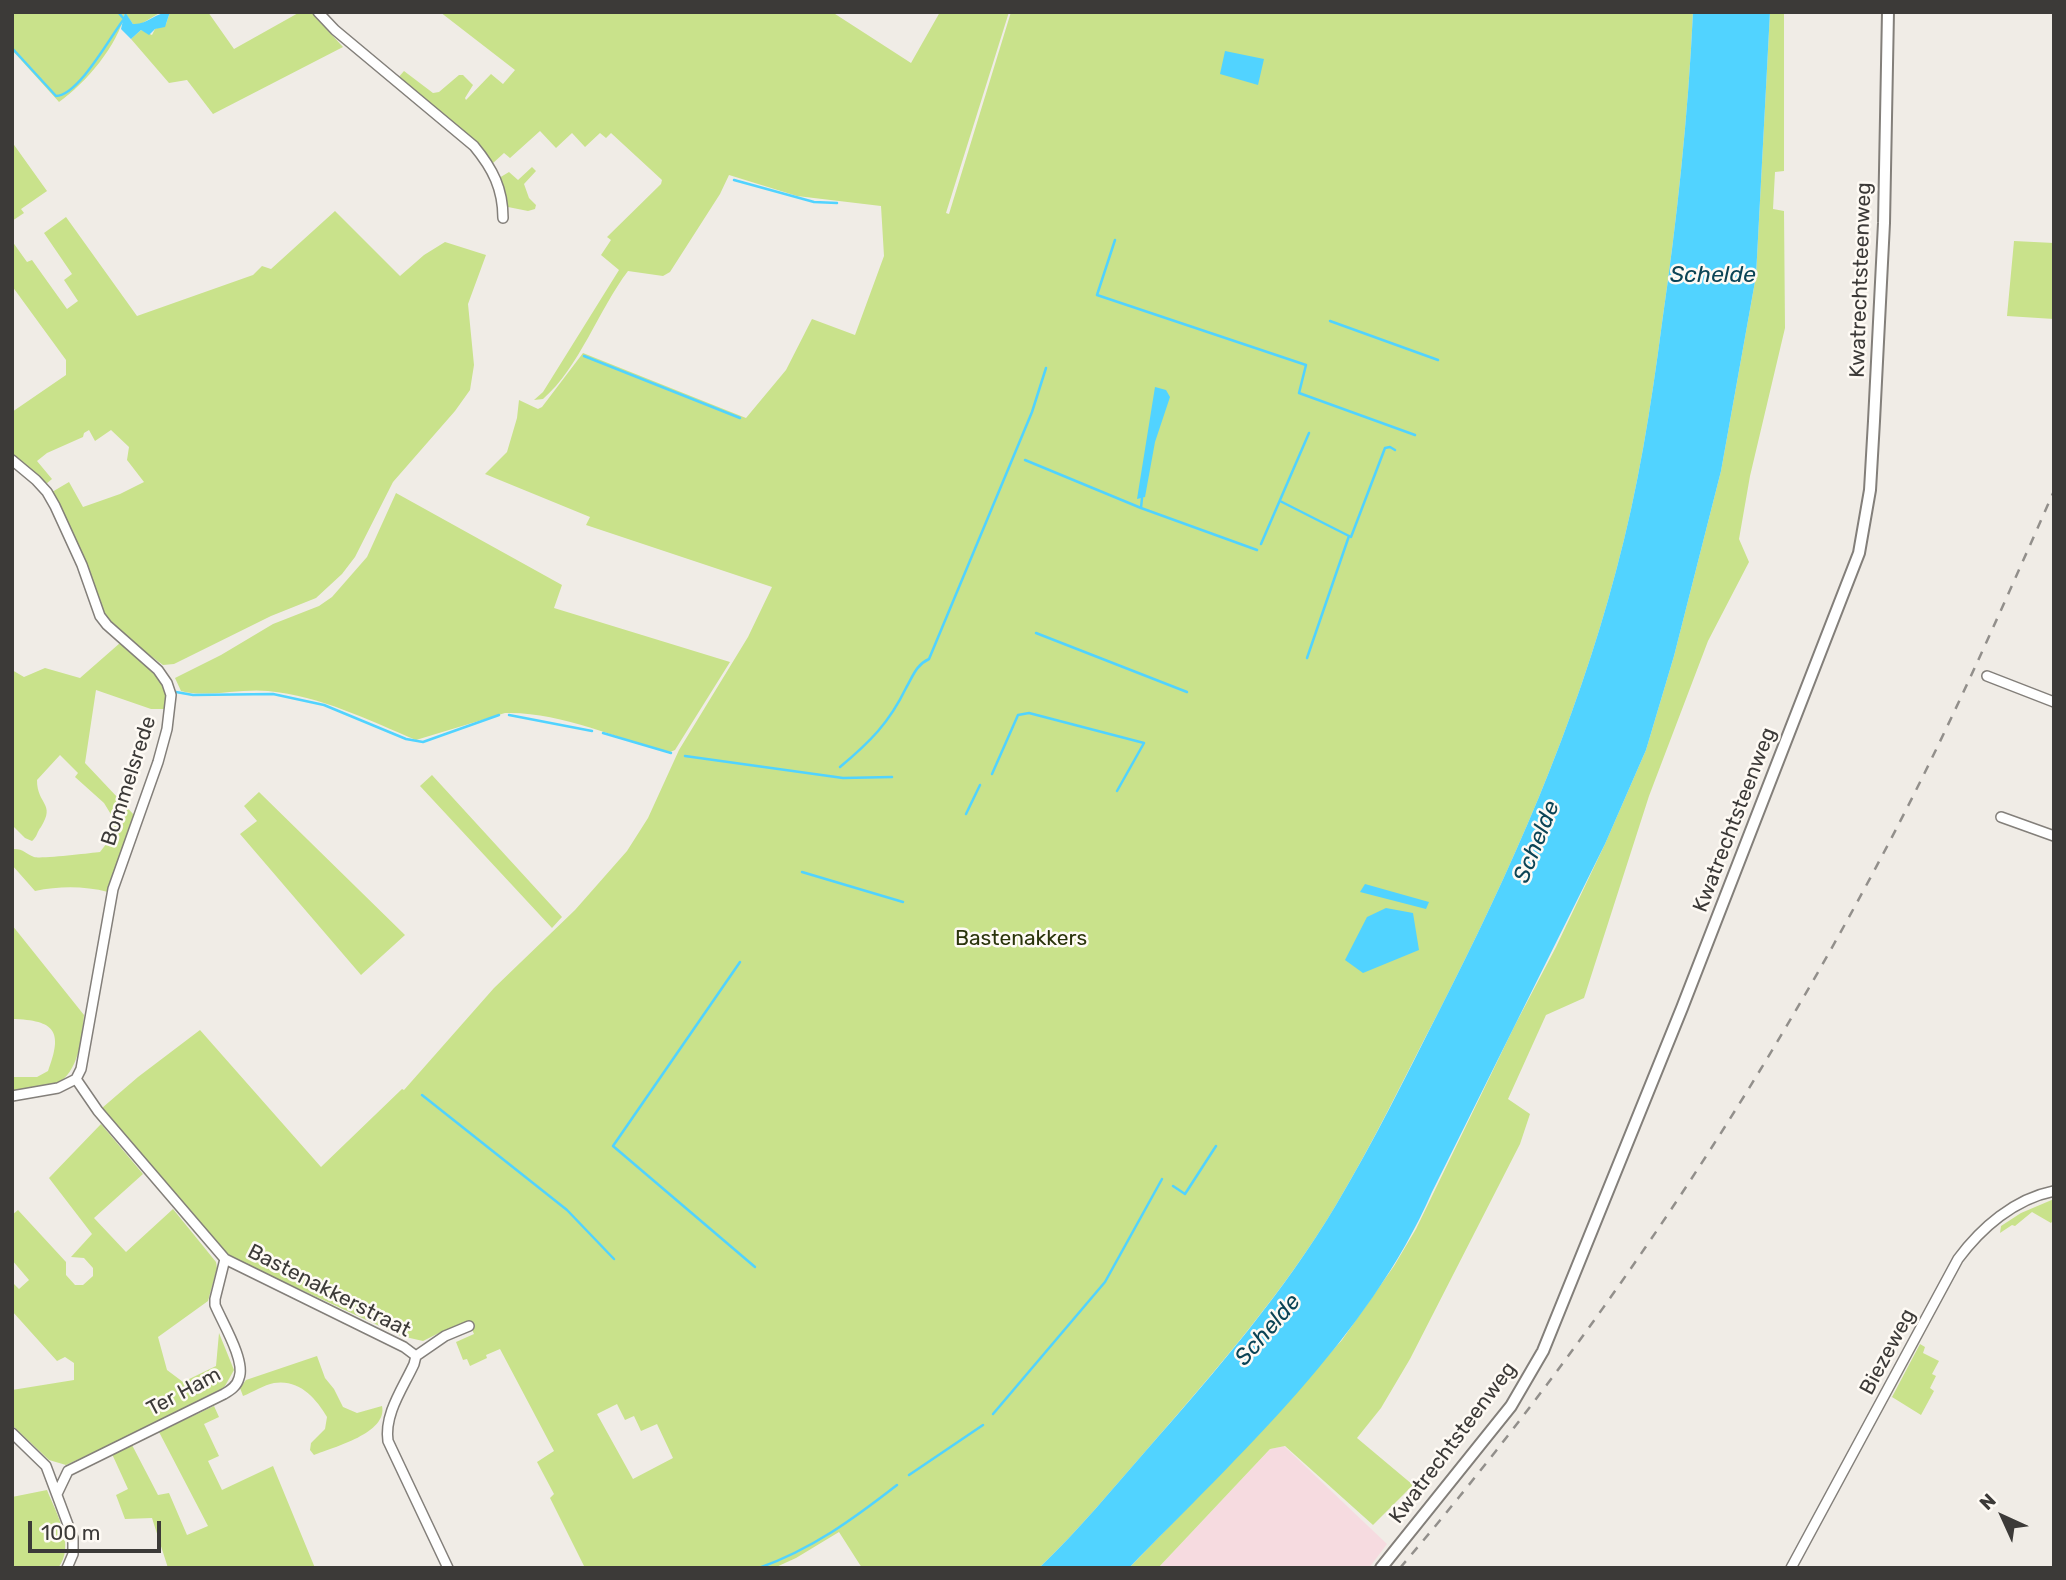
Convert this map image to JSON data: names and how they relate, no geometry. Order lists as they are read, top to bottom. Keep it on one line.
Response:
{"streets":{"street":["Kwatrechtsteenweg","Bommelsrede","Bastenakkerstraat","Biezeweg","Ter Ham"]},"crossings":[["Bastenakkerstraat","Ter Ham"]],"water":["Schelde"],"parks":["Bastenakkers"],"scale_bar":"100 m","north":"top left"}
